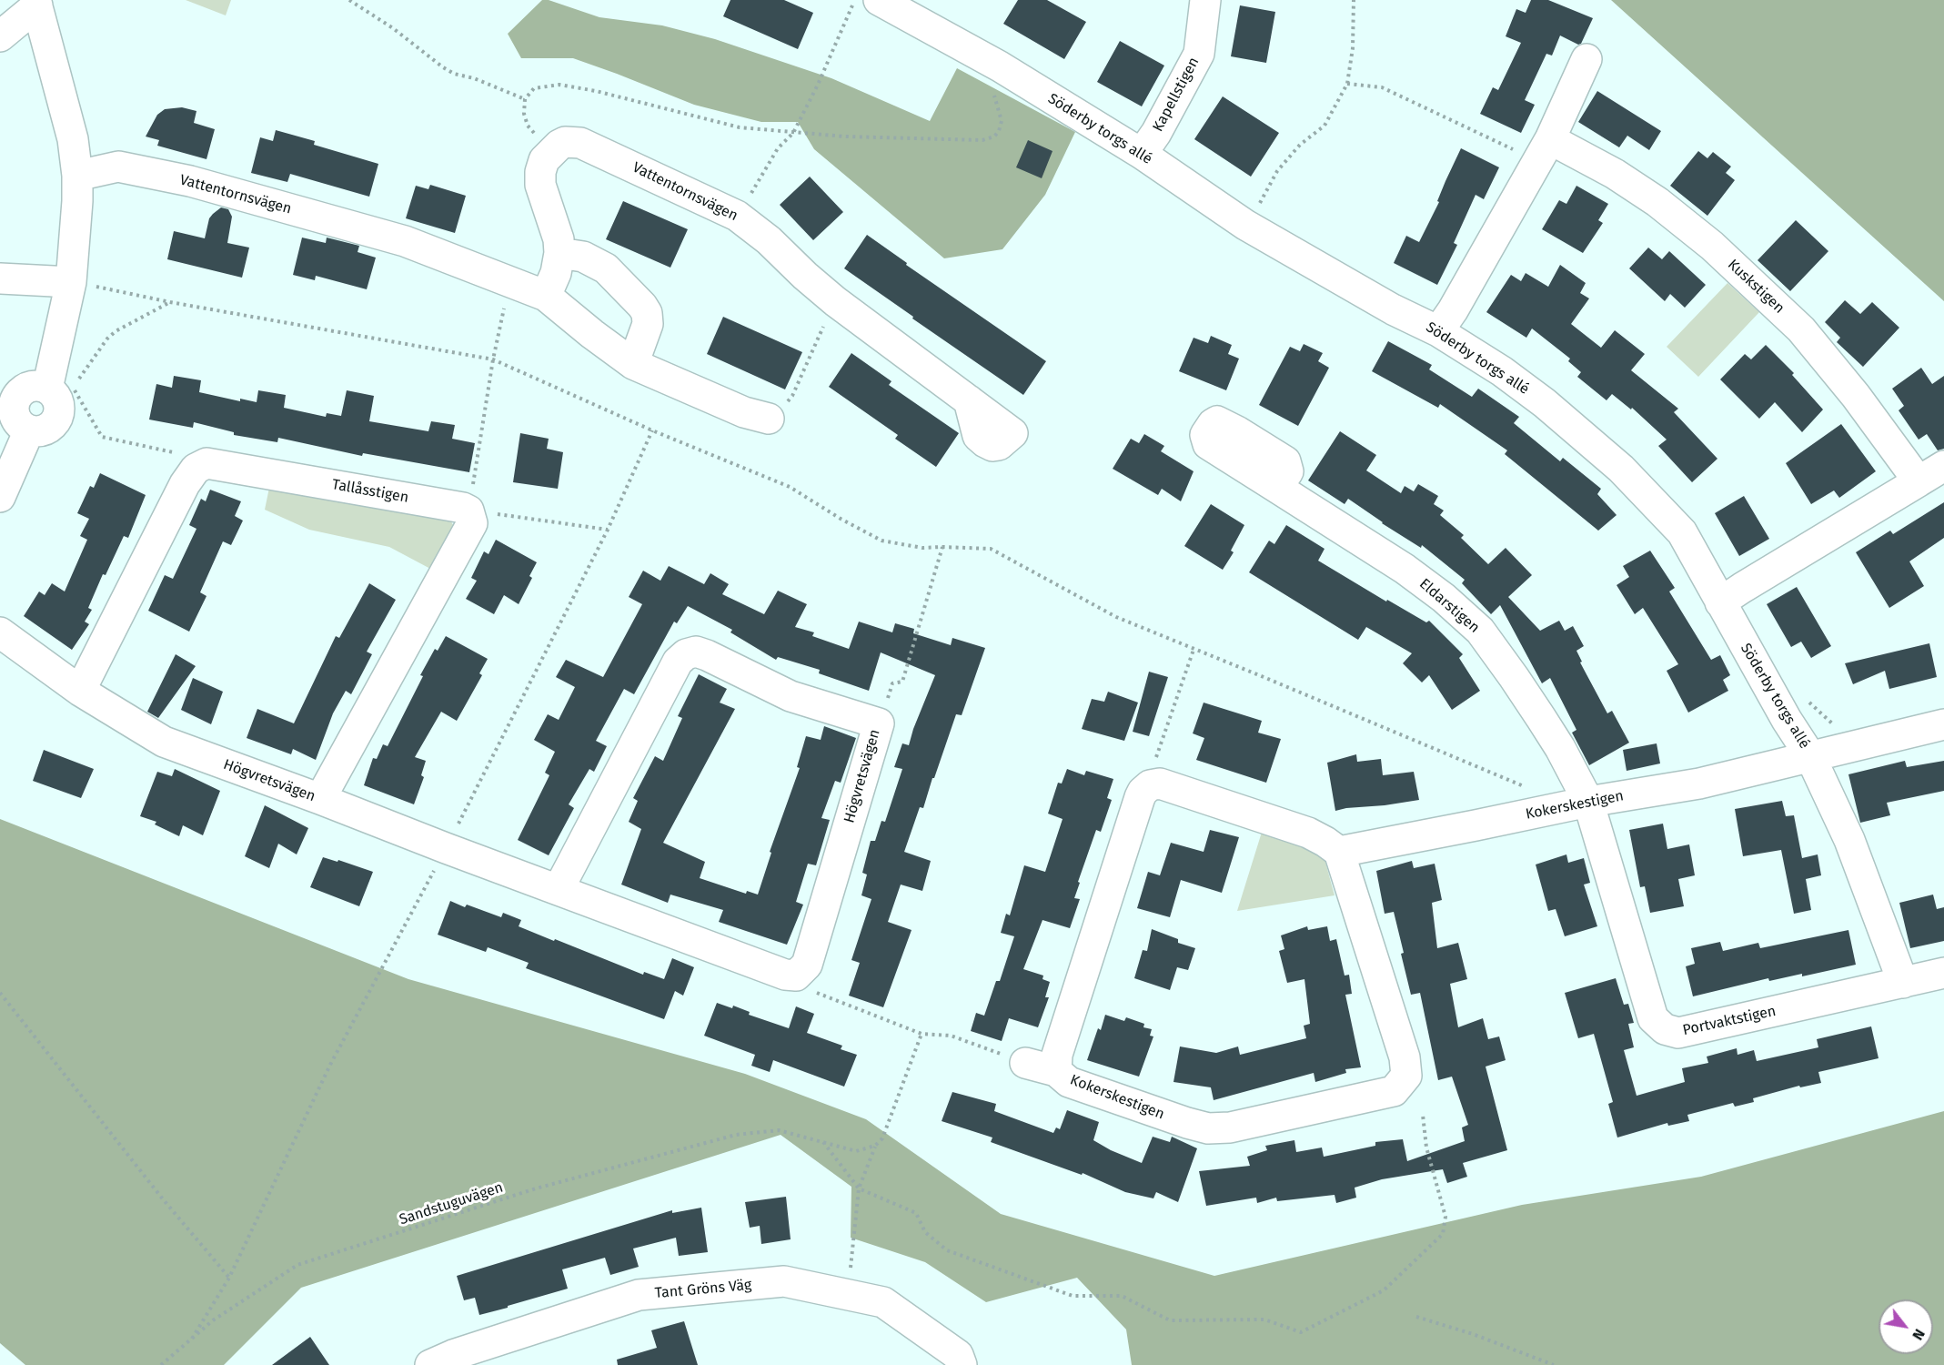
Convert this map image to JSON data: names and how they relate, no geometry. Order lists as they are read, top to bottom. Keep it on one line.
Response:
{"streets":{"street":["Kapellstigen","Söderby torgs allé","Vattentornsvägen","Kuskstigen","Tallåsstigen","Eldarstigen","Högvretsvägen","Kokerskestigen","Portvaktstigen","Tant Gröns Väg"],"path":["Sandstuguvägen"]},"crossings":[["Kapellstigen","Söderby torgs allé"],["Söderby torgs allé","Kokerskestigen"],["Eldarstigen","Kokerskestigen"],["Eldarstigen","Portvaktstigen"],["Kokerskestigen","Portvaktstigen"]],"north":"bottom right"}
